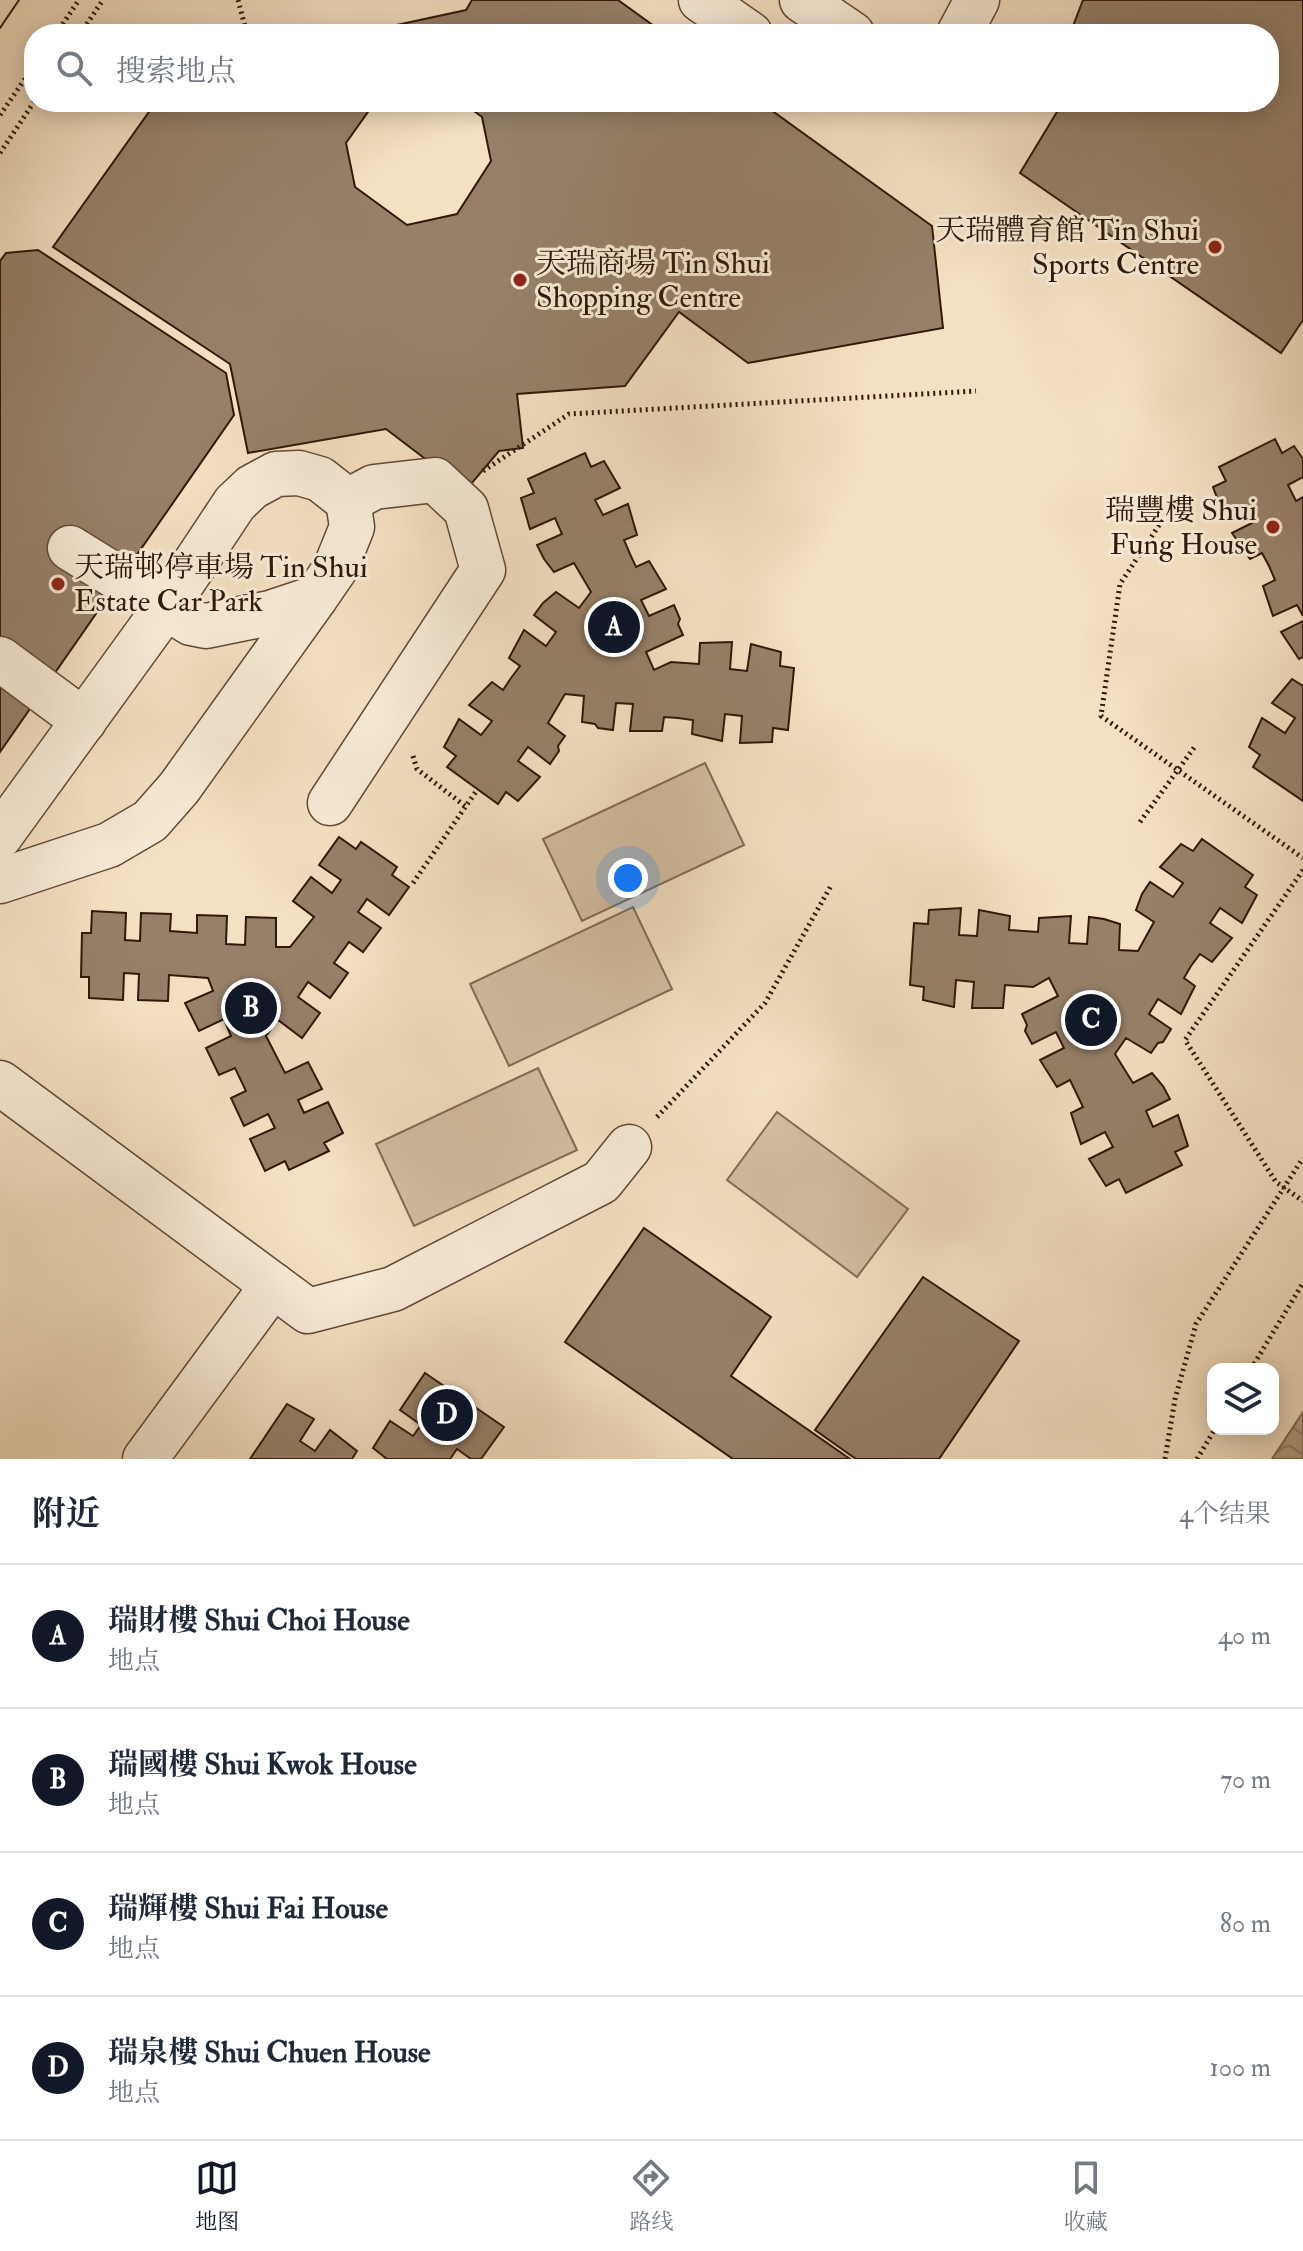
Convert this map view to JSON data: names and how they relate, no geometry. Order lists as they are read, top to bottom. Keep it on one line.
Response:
{"places":["天瑞體育館 Tin Shui Sports Centre","天瑞商場 Tin Shui Shopping Centre","瑞豐樓 Shui Fung House","天瑞邨停車場 Tin Shui Estate Car Park"],"page":{"search":"搜索地点","pins":["A","B","C","D"],"heading":["附近","4个结果"],"list":[{"mark":"A","name":"瑞財樓 Shui Choi House","note":"地点","value":"40 m"},{"mark":"B","name":"瑞國樓 Shui Kwok House","note":"地点","value":"70 m"},{"mark":"C","name":"瑞輝樓 Shui Fai House","note":"地点","value":"80 m"},{"mark":"D","name":"瑞泉樓 Shui Chuen House","note":"地点","value":"100 m"}],"nav":["地图","路线","收藏"]}}
